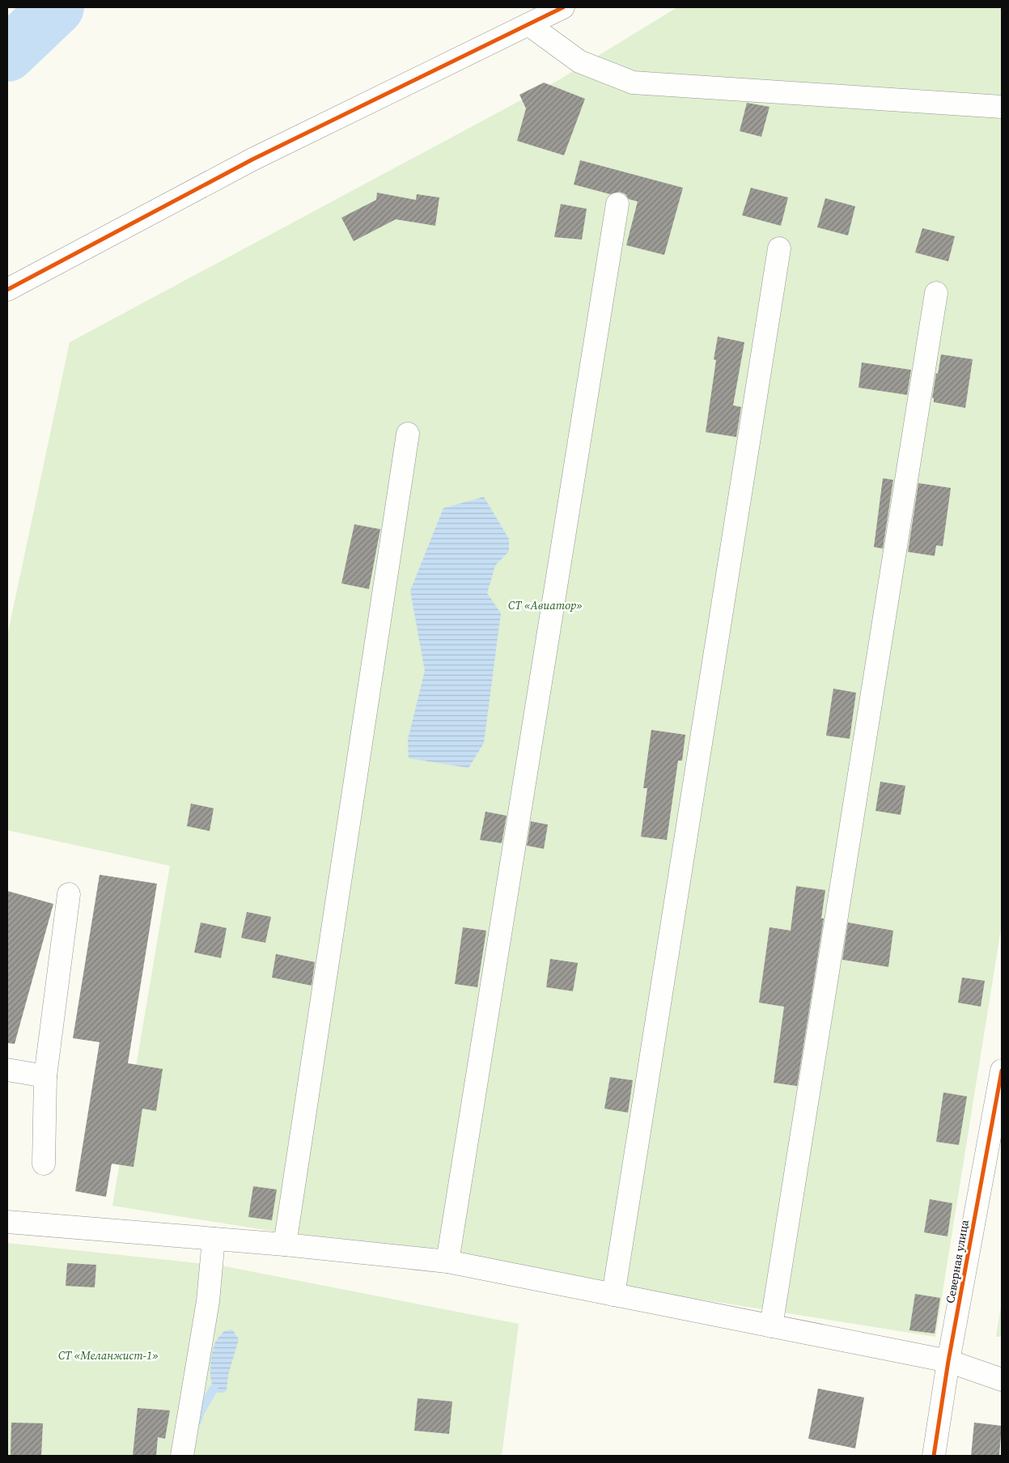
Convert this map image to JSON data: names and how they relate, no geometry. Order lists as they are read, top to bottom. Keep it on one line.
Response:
{"streets":{"street":["Северная улица"]},"parks":["СТ «Авиатор»","СТ «Меланжист-1»"]}
